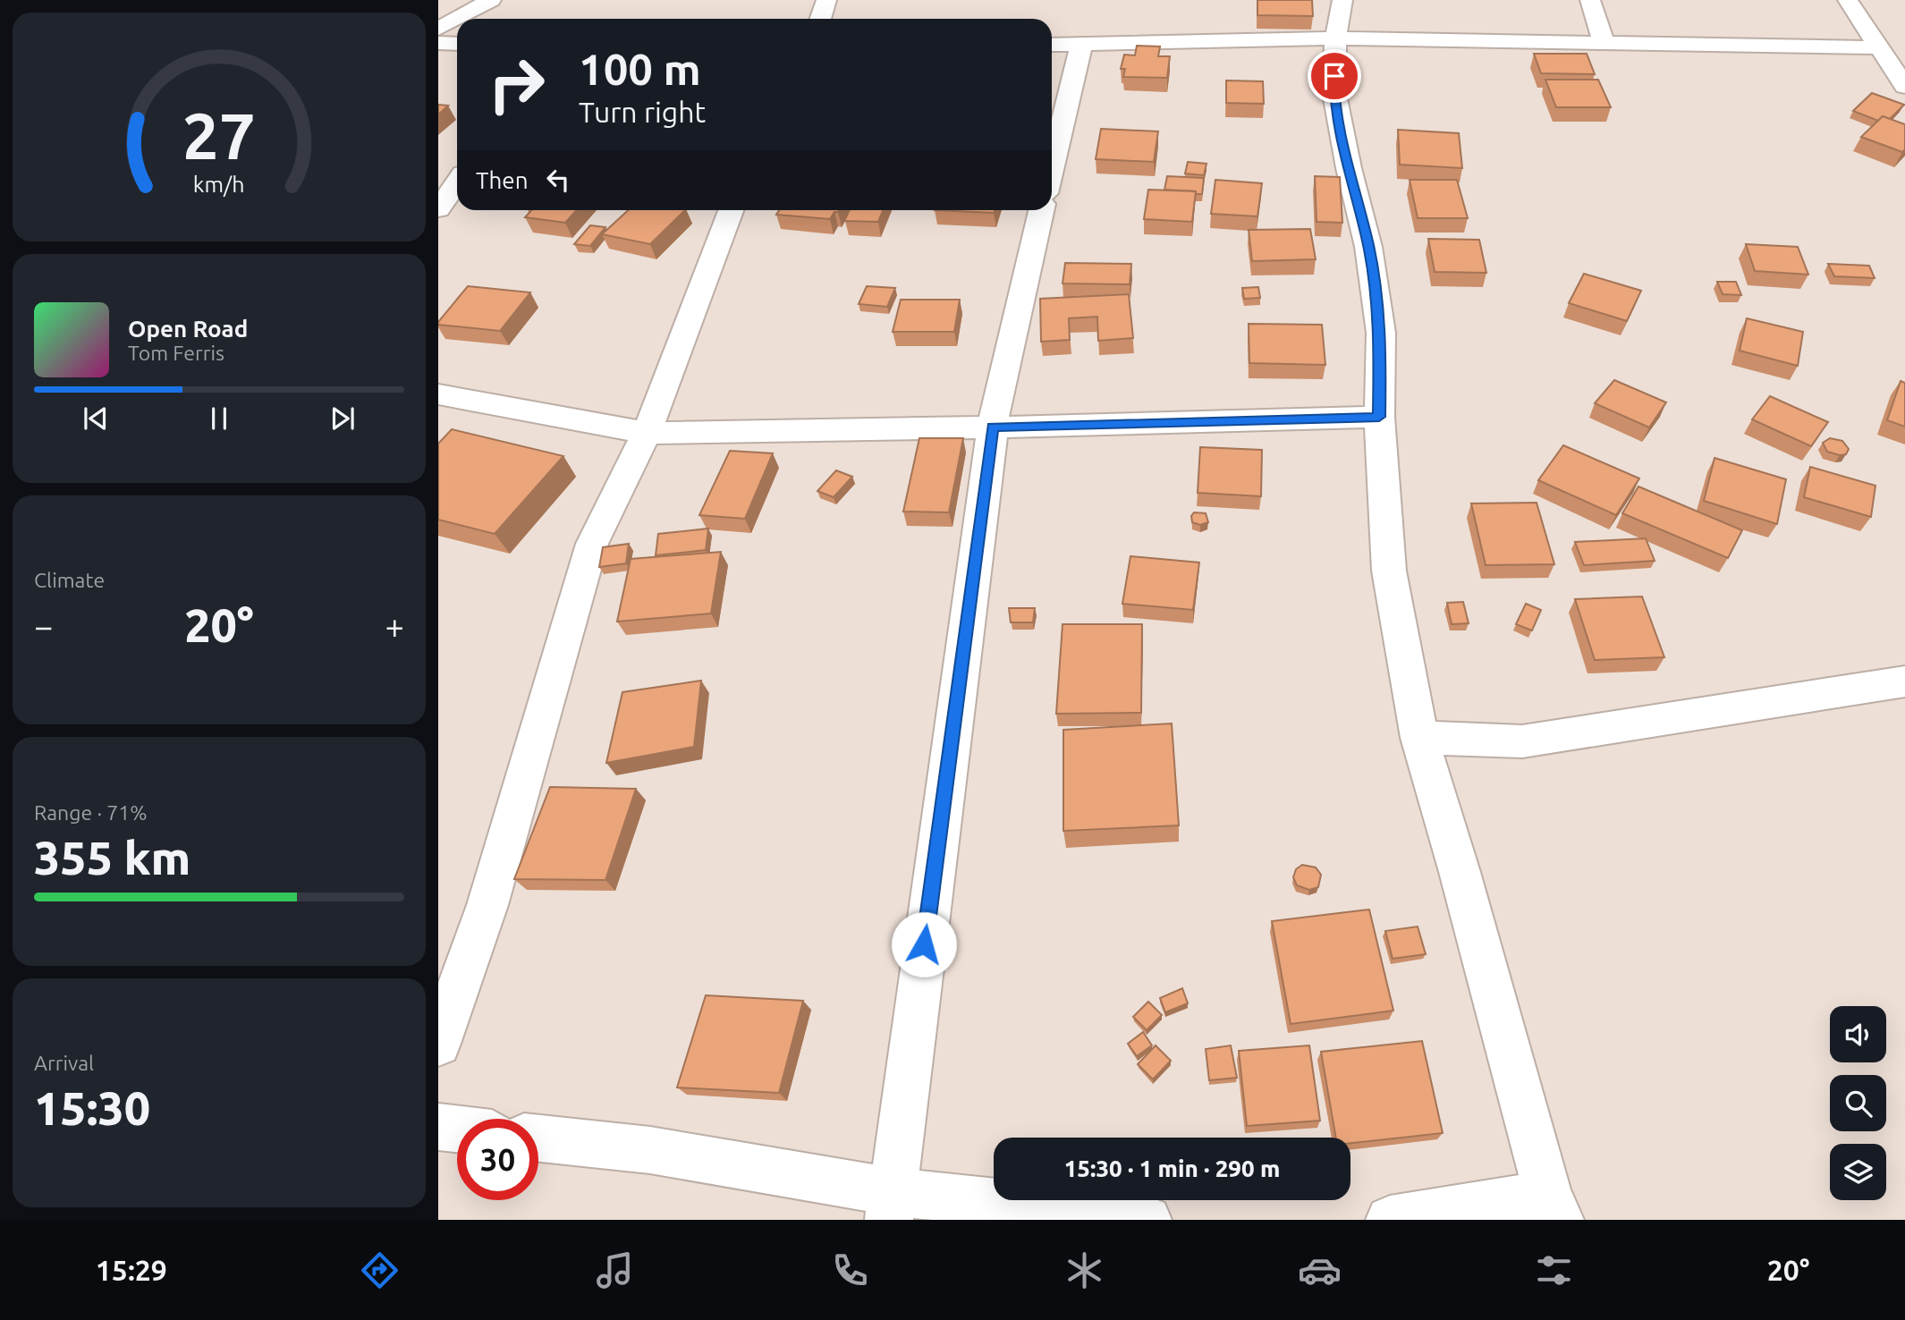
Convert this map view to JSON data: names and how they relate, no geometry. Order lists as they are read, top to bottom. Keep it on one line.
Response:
{"page":{"turn":["100 m","Turn right"],"then":"Then","song":["Open Road","Tom Ferris"],"tile":["Climate",["Range · 71%","355 km"],["Arrival","15:30"]],"heat":["−","20°","+"],"limit":"30","trip":"15:30 · 1 min · 290 m","tabs":["15:29","20°"],"gauge":["27","km/h"]}}
